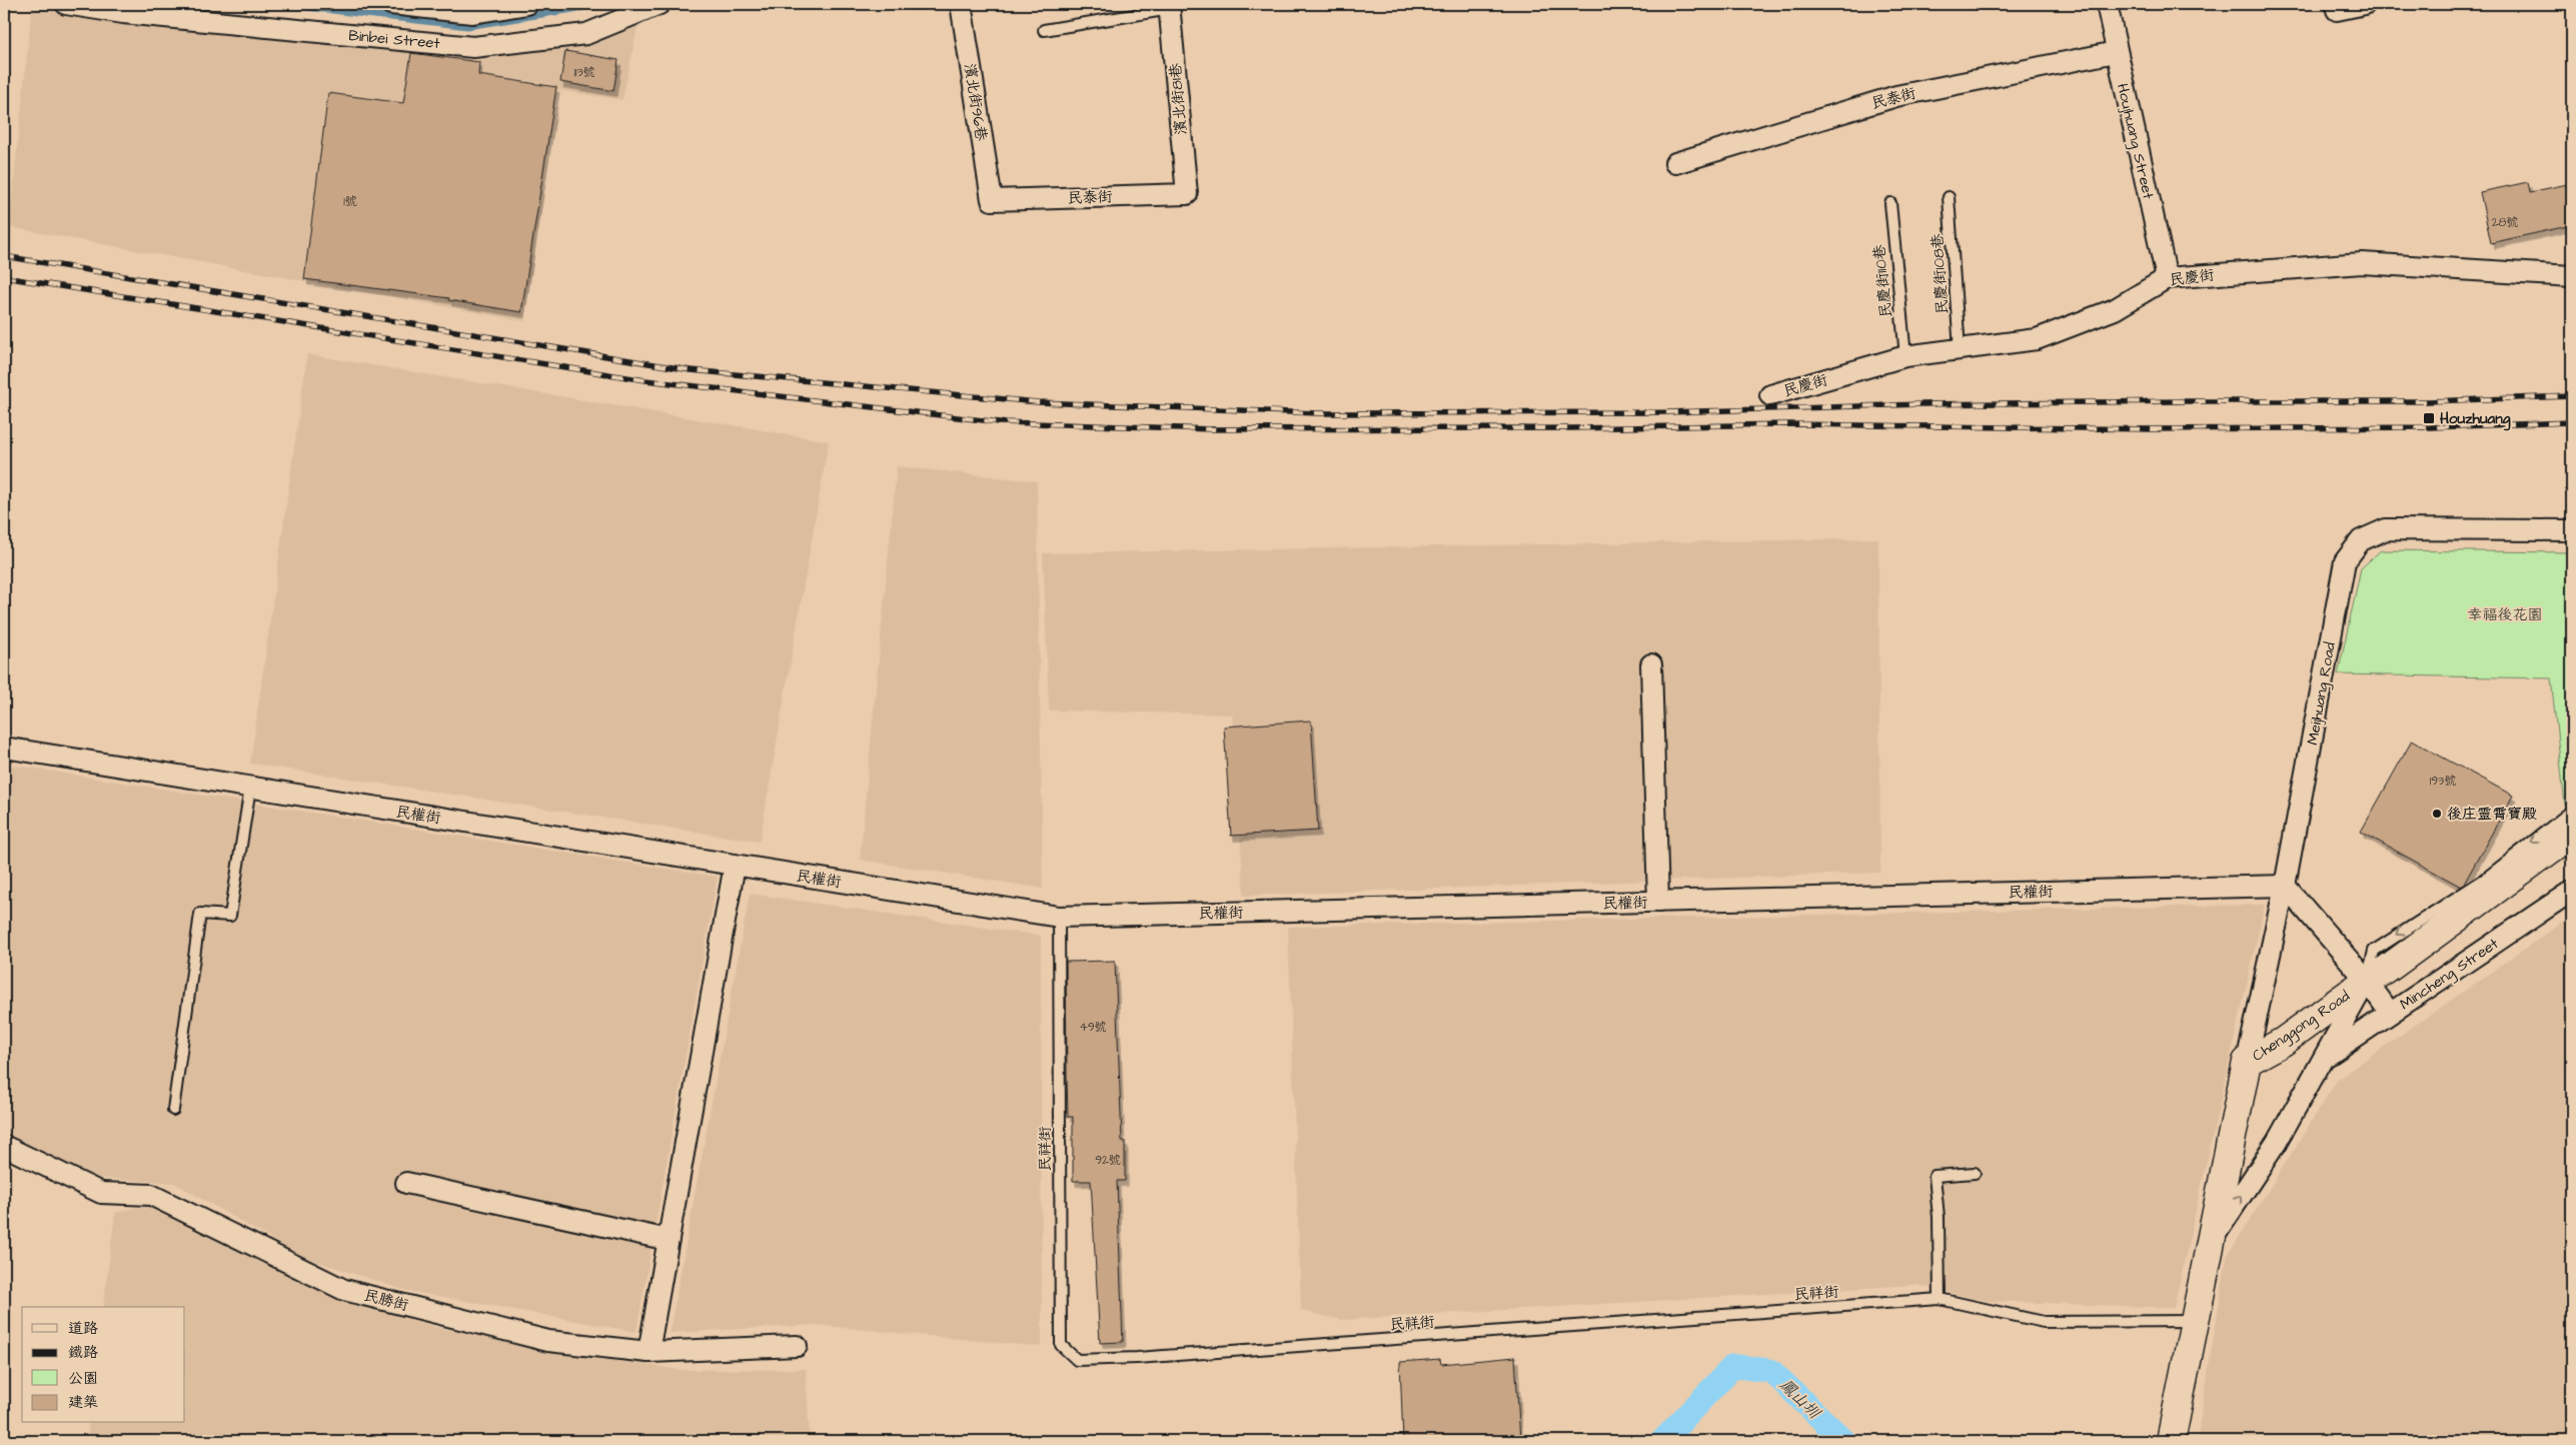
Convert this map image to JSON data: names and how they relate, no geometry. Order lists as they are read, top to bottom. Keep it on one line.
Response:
{"streets":{"street":["Binbei Street","民泰街","濱北街81巷","濱北街96巷","Houjhuang Street","民慶街","Meijhuang Road","民權街","Mincheng Street","Chenggong Road","民勝街"],"lane":["民慶街108巷","民慶街110巷","民祥街"]},"crossings":[["民泰街","濱北街81巷"],["民泰街","濱北街96巷"],["民泰街","Houjhuang Street"],["Houjhuang Street","民慶街"],["民慶街108巷","民慶街"],["民慶街","民慶街110巷"],["Meijhuang Road","民權街"],["Meijhuang Road","Chenggong Road"],["民權街","民祥街"],["Chenggong Road","民祥街"]],"water":["鳳山圳"],"parks":["幸福後花園"],"places":{"transit":["Houzhuang"],"other":["後庄靈霄寶殿"]},"house_numbers":["113號","1號","28號","193號","49號","92號"],"legend":["道路","鐵路","公園","建築"]}
